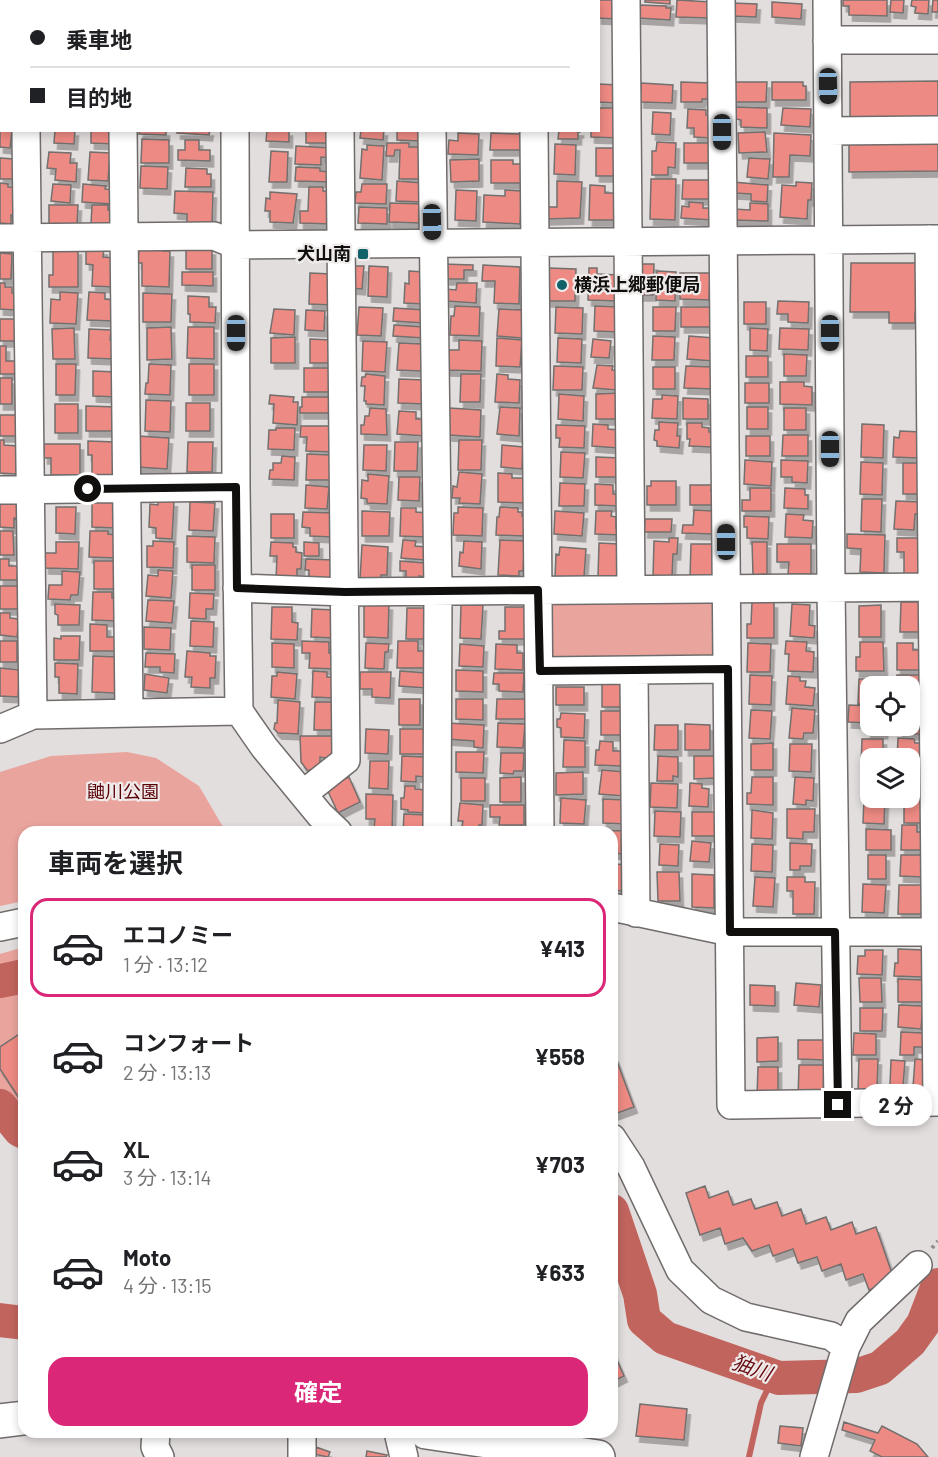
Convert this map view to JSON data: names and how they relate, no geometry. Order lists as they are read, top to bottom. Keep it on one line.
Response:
{"water":["㹨川"],"parks":["鼬川公園"],"places":{"transit":["犬山南"],"other":["横浜上郷郵便局"]},"page":{"banner":["乗車地","目的地"],"heading":"車両を選択","list":[{"name":"エコノミー","note":"1 分 · 13:12","value":"¥413"},{"name":"コンフォート","note":"2 分 · 13:13","value":"¥558"},{"name":"XL","note":"3 分 · 13:14","value":"¥703"},{"name":"Moto","note":"4 分 · 13:15","value":"¥633"}],"bubble":"2 分","buttons":"確定"}}
